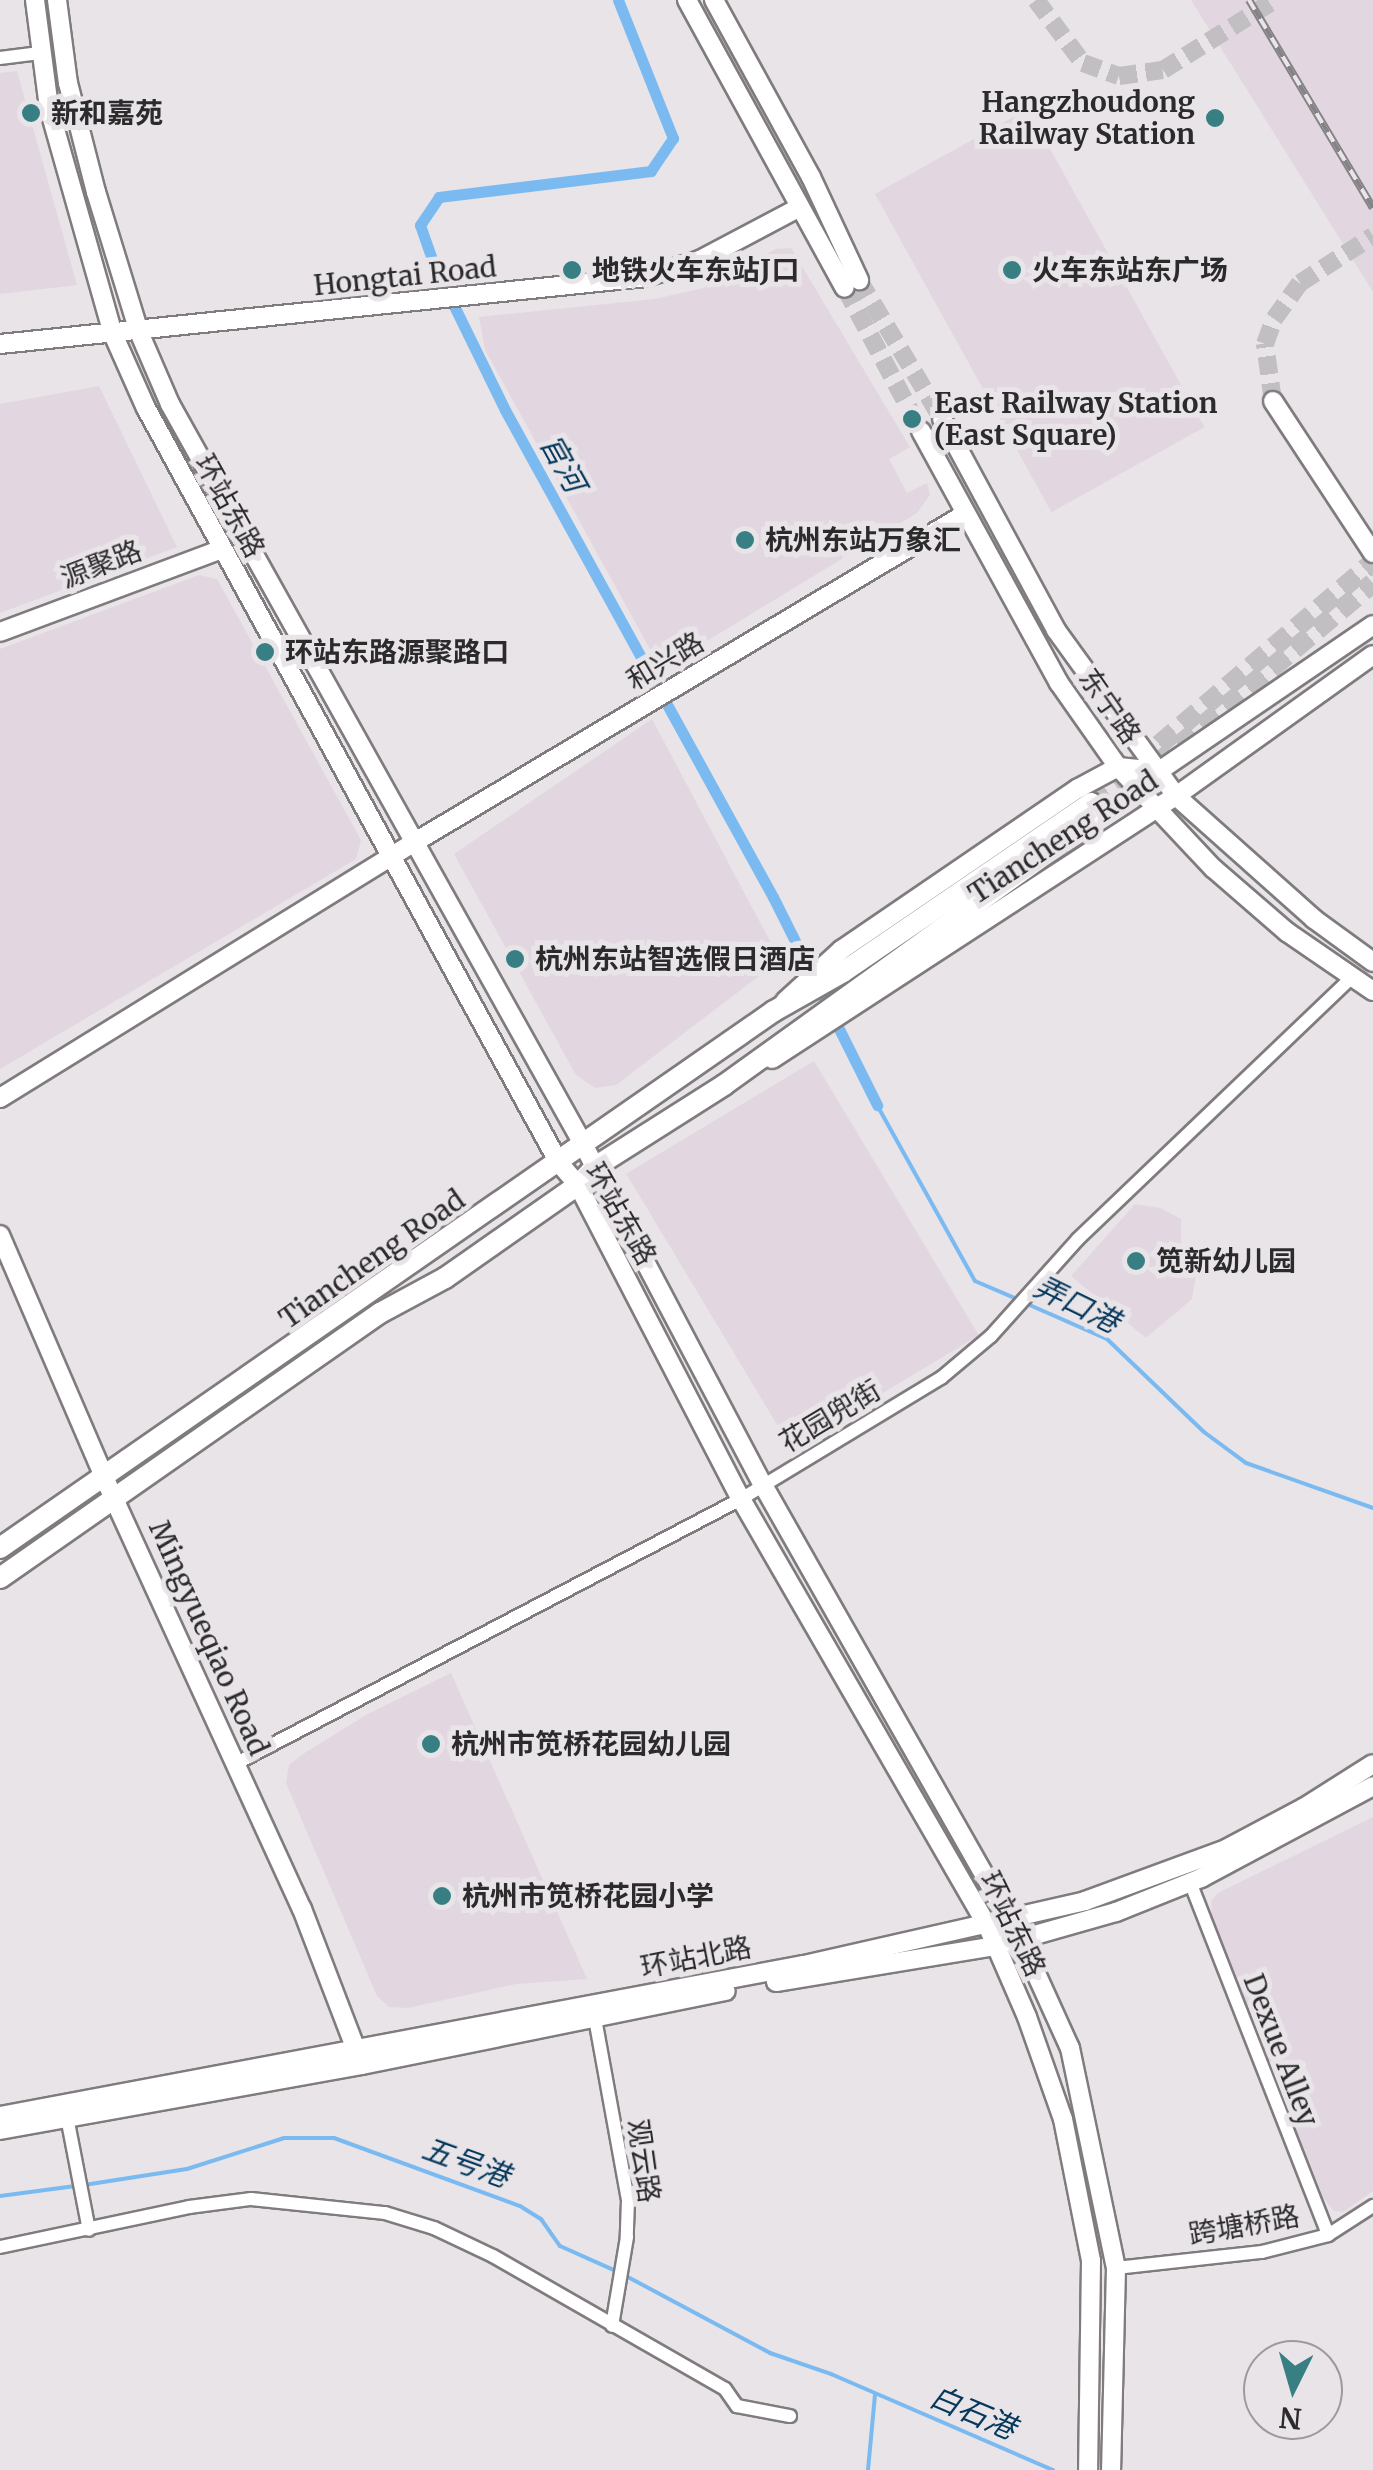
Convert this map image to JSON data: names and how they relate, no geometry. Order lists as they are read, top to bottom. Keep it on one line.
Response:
{"streets":{"main road":["Hongtai Road","环站东路","源聚路","和兴路","东宁路","Tiancheng Road","Mingyueqiao Road","环站北路"],"street":["花园兜街","Dexue Alley","观云路","跨塘桥路"]},"crossings":[["Hongtai Road","环站东路"],["环站东路","源聚路"],["环站东路","和兴路"],["环站东路","Tiancheng Road"],["环站东路","花园兜街"],["环站东路","环站北路"],["环站东路","跨塘桥路"],["和兴路","东宁路"],["东宁路","Tiancheng Road"],["东宁路","花园兜街"],["Tiancheng Road","Mingyueqiao Road"],["花园兜街","Mingyueqiao Road"],["Mingyueqiao Road","环站北路"],["环站北路","Dexue Alley"],["环站北路","观云路"],["Dexue Alley","跨塘桥路"]],"water":["官河","弄口港","五号港","白石港"],"places":["新和嘉苑","Hangzhoudong Railway Station","地铁火车东站J口","火车东站东广场","East Railway Station (East Square)","杭州东站万象汇","环站东路源聚路口","杭州东站智选假日酒店","笕新幼儿园","杭州市笕桥花园幼儿园","杭州市笕桥花园小学"],"north":"bottom"}
